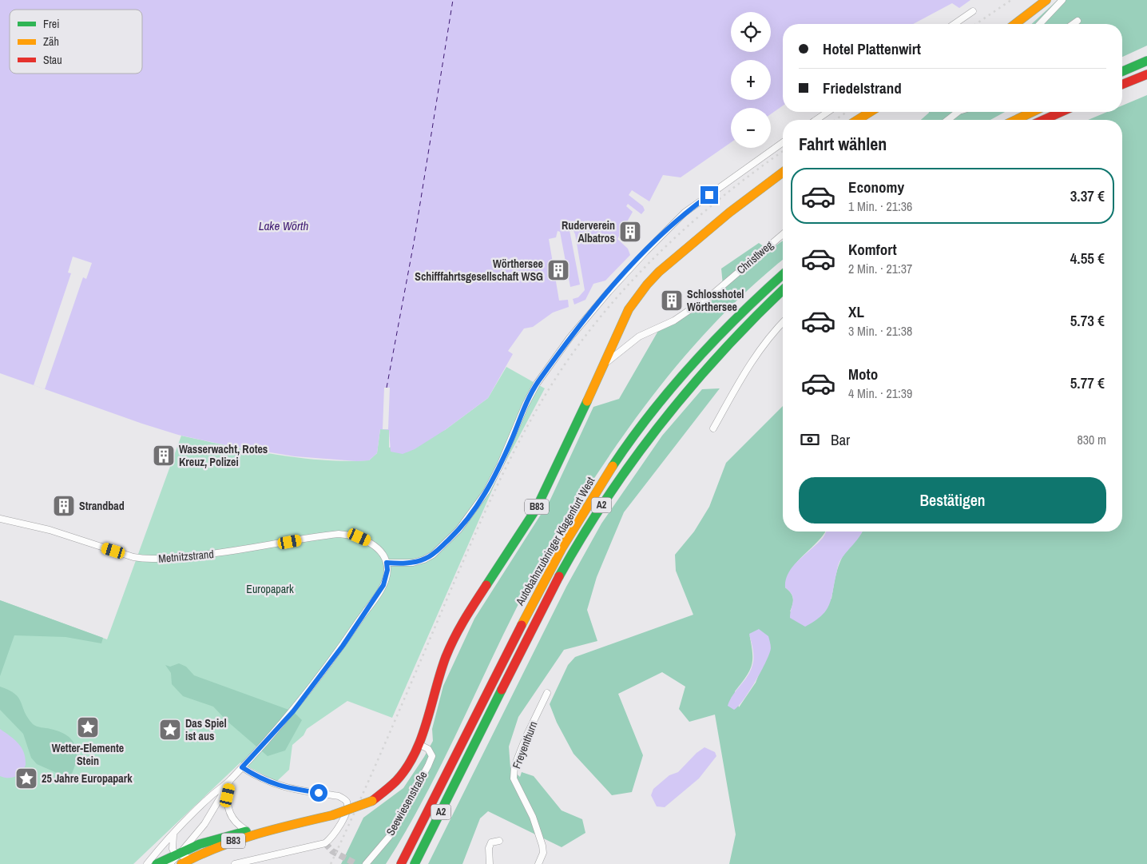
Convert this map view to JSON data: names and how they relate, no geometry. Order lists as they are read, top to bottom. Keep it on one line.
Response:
{"streets":{"main road":["A2","B83","Autobahnzubringer Klagenfurt West"],"street":["Christlweg","Metnitzstrand","Freyenthurn","Seewiesenstraße"]},"crossings":[["Christlweg","B83"],["B83","Seewiesenstraße"]],"water":["Lake Wörth"],"parks":["Europapark"],"places":{"building":["Ruderverein Albatros","Wörthersee Schifffahrtsgesellschaft WSG","Schlosshotel Wörthersee","Wasserwacht, Rotes Kreuz, Polizei","Strandbad"],"place":["Wetter-Elemente Stein","Das Spiel ist aus","25 Jahre Europapark"]},"legend":["Frei","Zäh","Stau"],"page":{"map_buttons":["+","−"],"banner":["Hotel Plattenwirt","Friedelstrand"],"heading":"Fahrt wählen","list":[{"name":"Economy","note":"1 Min. · 21:36","value":"3.37 €"},{"name":"Komfort","note":"2 Min. · 21:37","value":"4.55 €"},{"name":"XL","note":"3 Min. · 21:38","value":"5.73 €"},{"name":"Moto","note":"4 Min. · 21:39","value":"5.77 €"}],"pay":["Bar","830 m"],"buttons":"Bestätigen"}}
